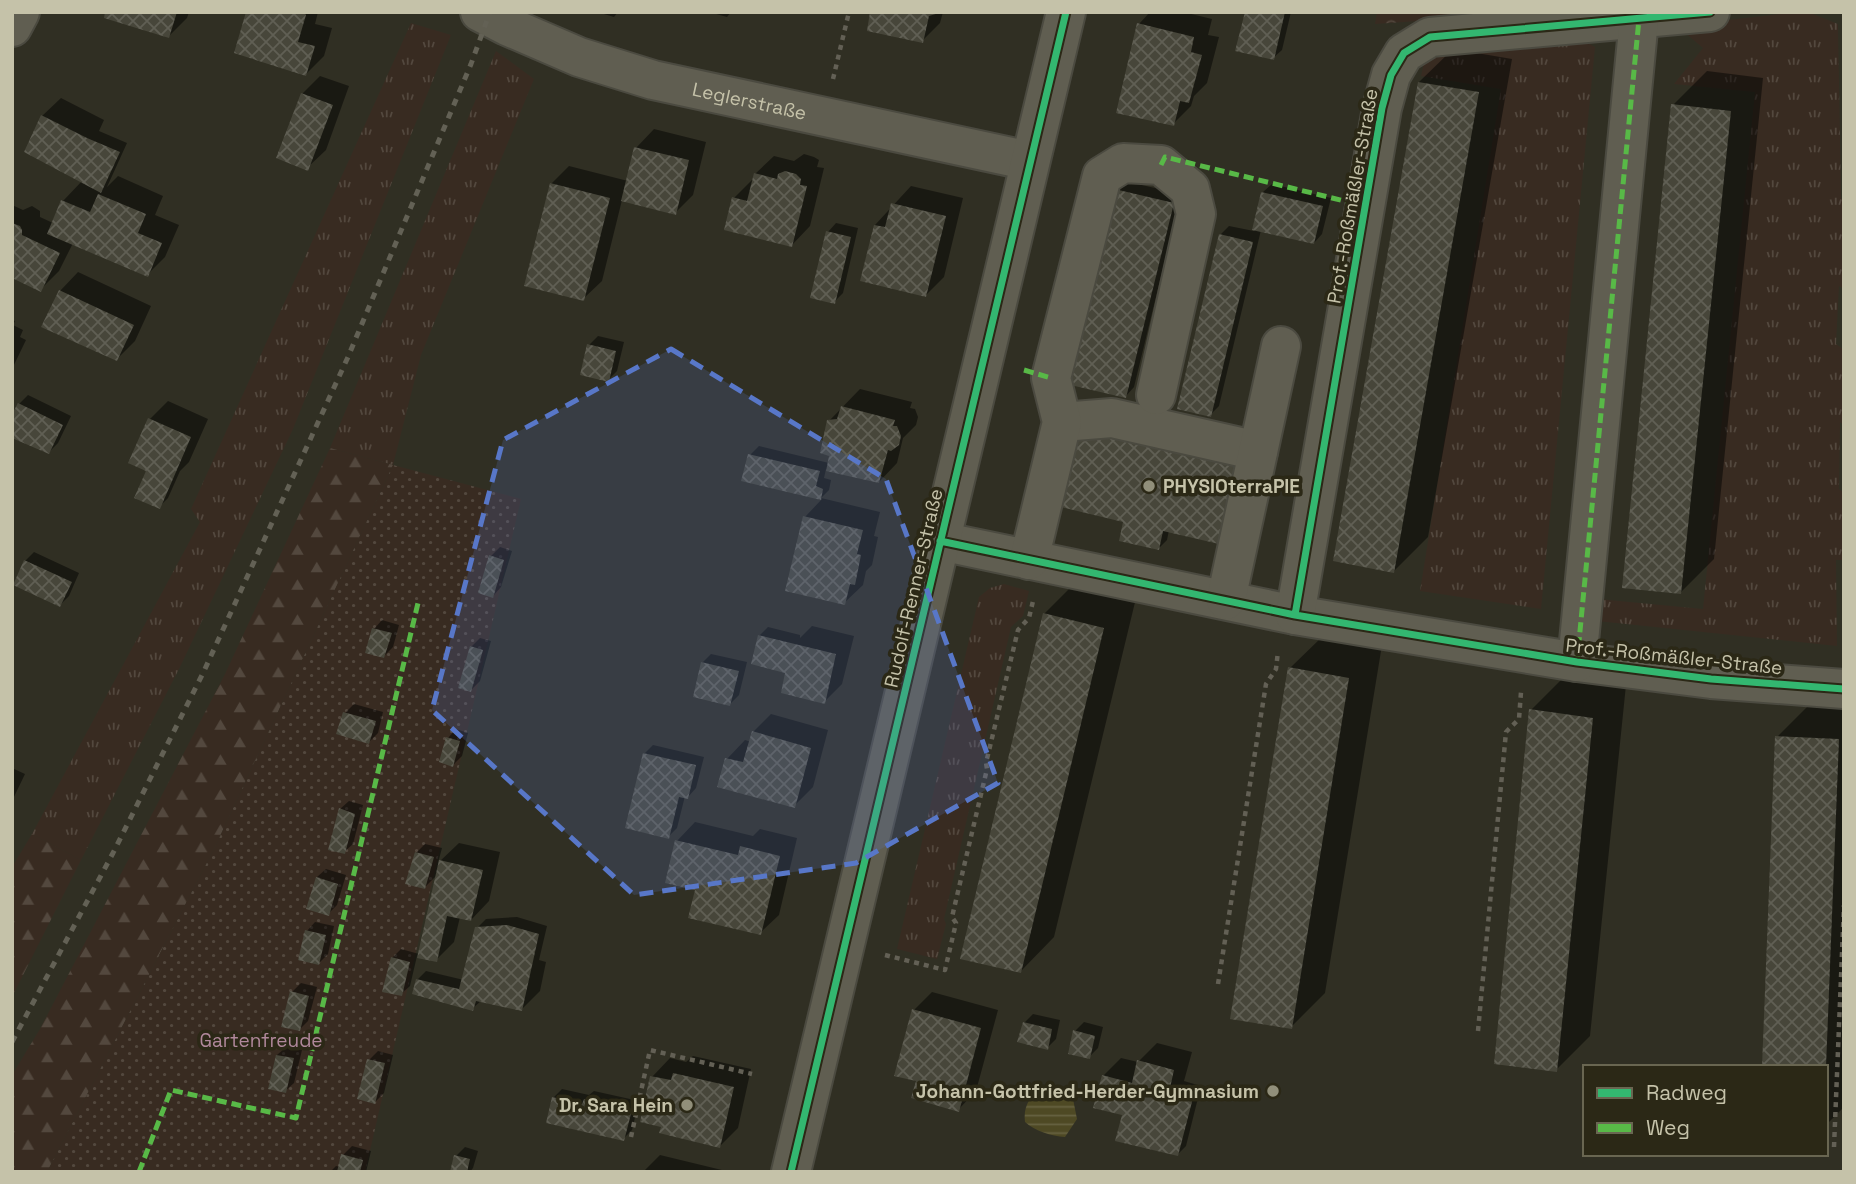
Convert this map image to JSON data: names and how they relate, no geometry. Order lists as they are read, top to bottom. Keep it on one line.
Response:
{"streets":{"street":["Leglerstraße","Prof.-Roßmäßler-Straße","Rudolf-Renner-Straße"]},"crossings":[["Leglerstraße","Rudolf-Renner-Straße"],["Prof.-Roßmäßler-Straße","Rudolf-Renner-Straße"]],"parks":["Gartenfreude"],"places":["PHYSIOterraPIE","Johann-Gottfried-Herder-Gymnasium","Dr. Sara Hein"],"legend":["Radweg","Weg"]}
